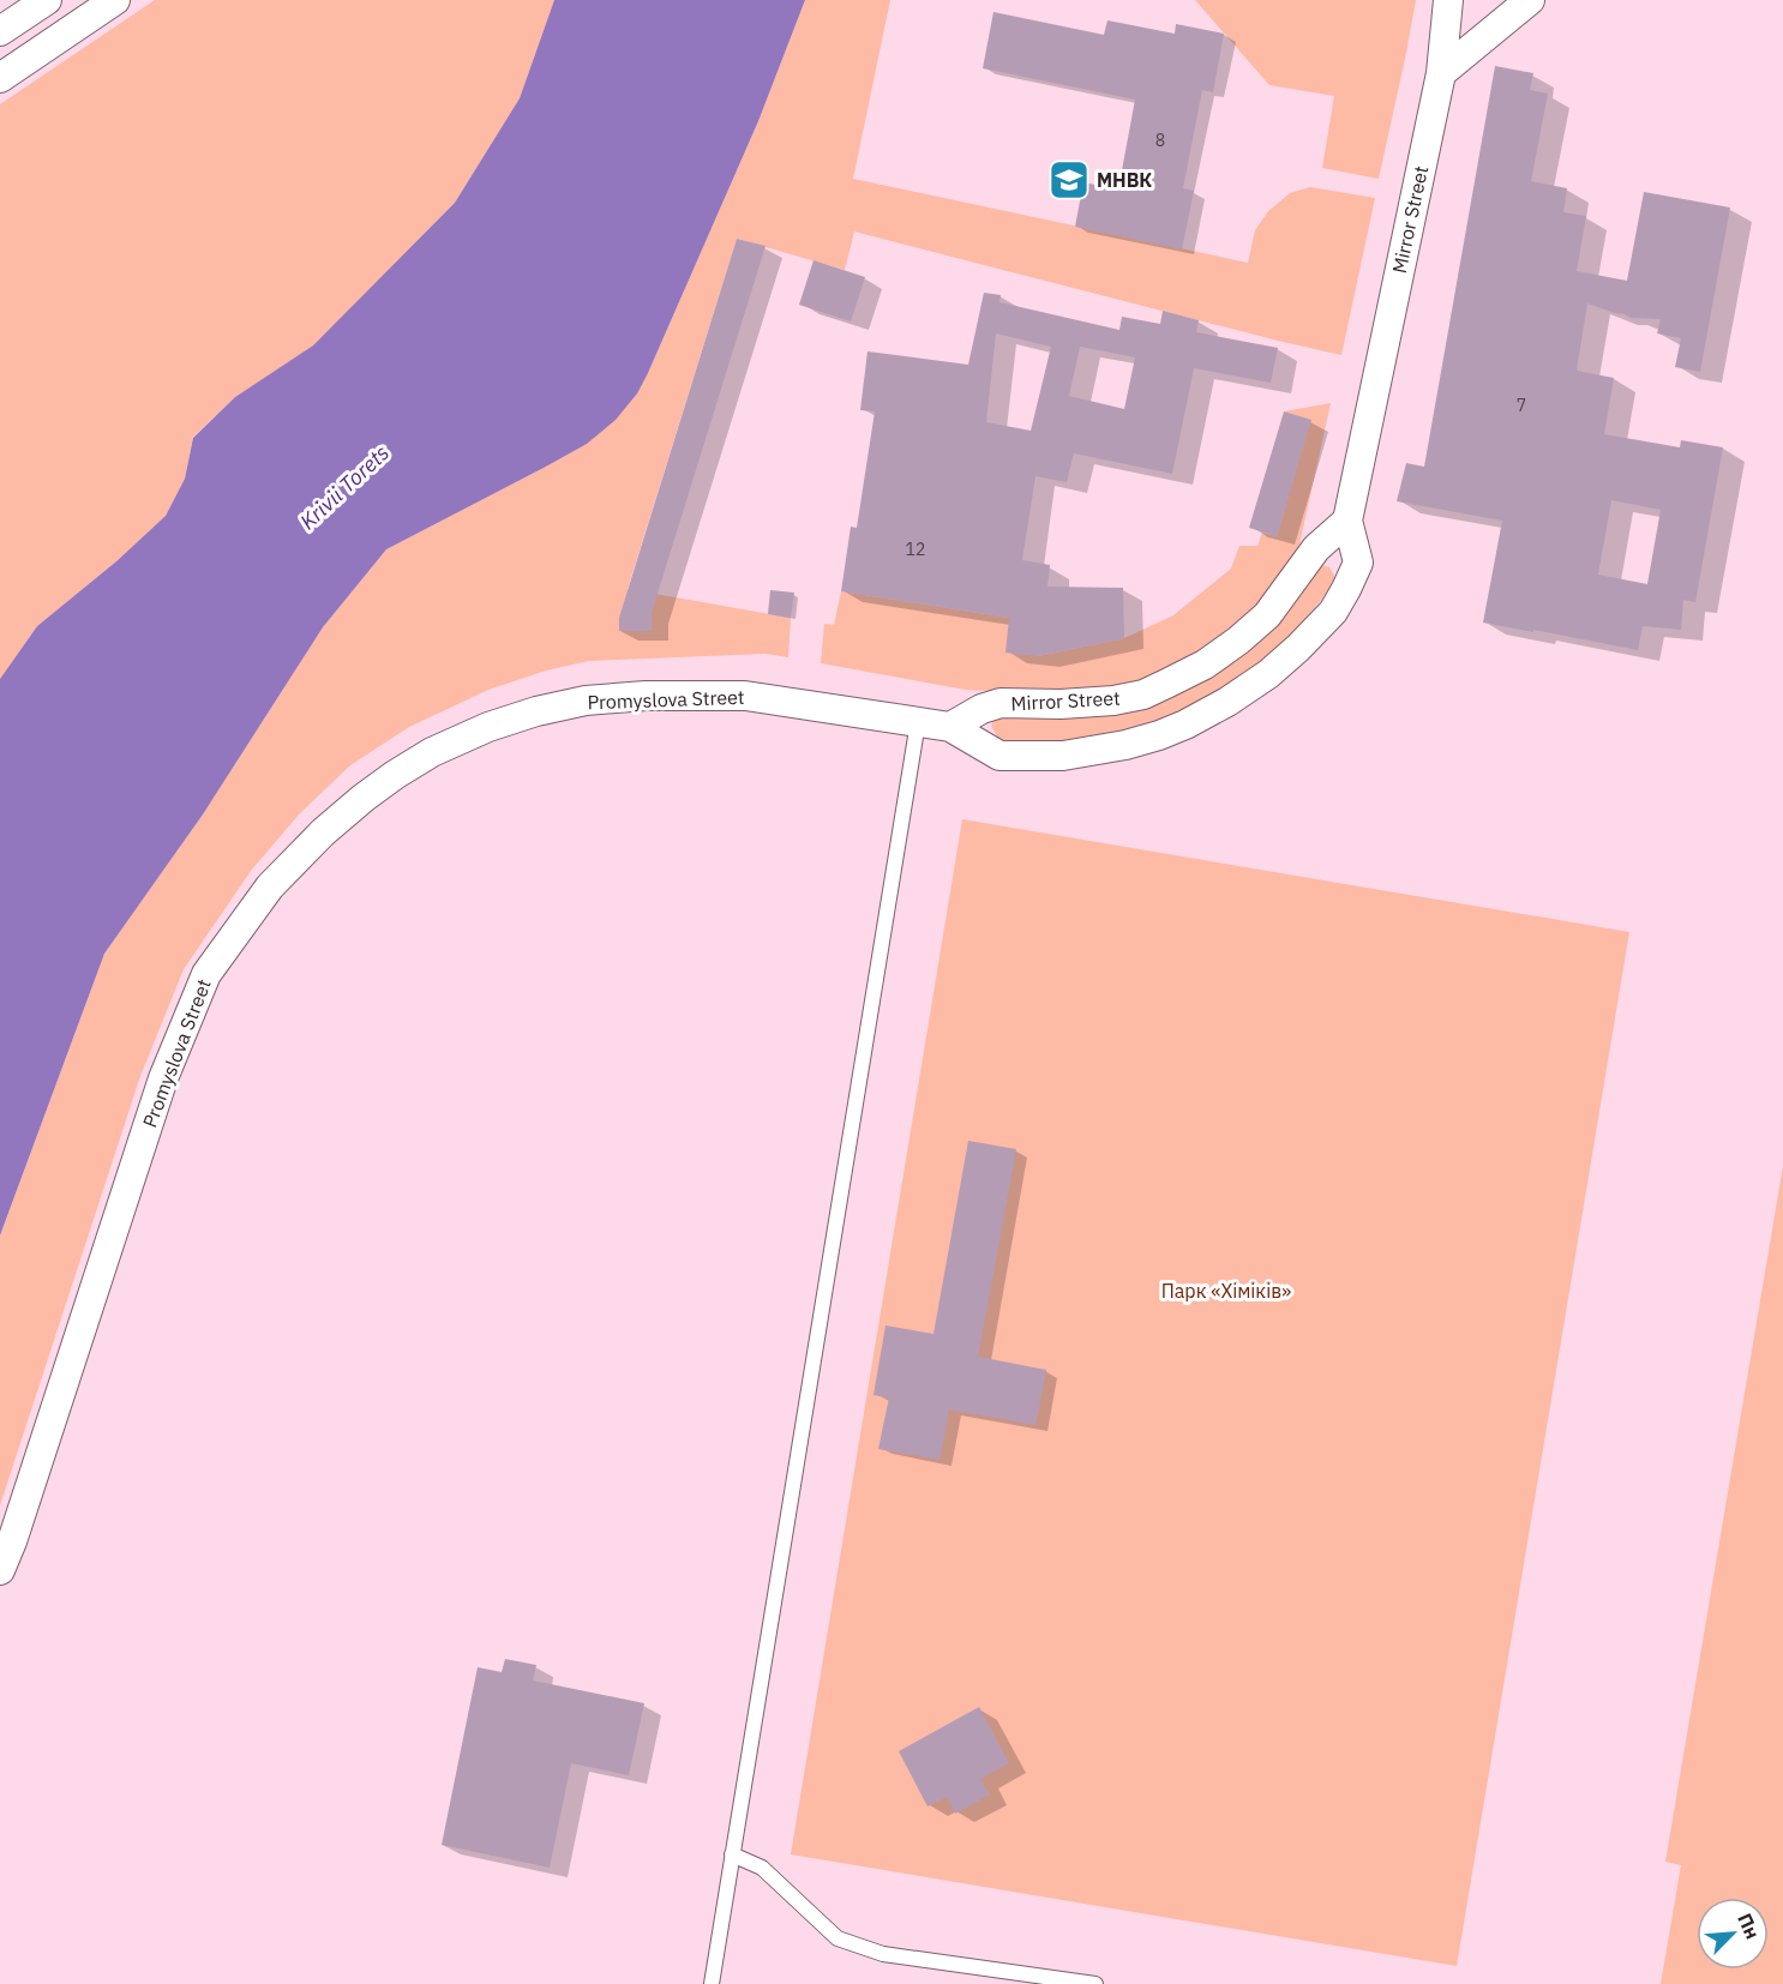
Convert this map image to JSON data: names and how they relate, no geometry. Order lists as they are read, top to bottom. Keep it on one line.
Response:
{"streets":{"street":["Mirror Street","Promyslova Street"]},"crossings":[["Mirror Street","Promyslova Street"]],"water":["Krivii Torets"],"parks":["Парк «Хіміків»"],"places":{"school or university":["МНВК"]},"house_numbers":["8","7","12"],"north":"top right"}
